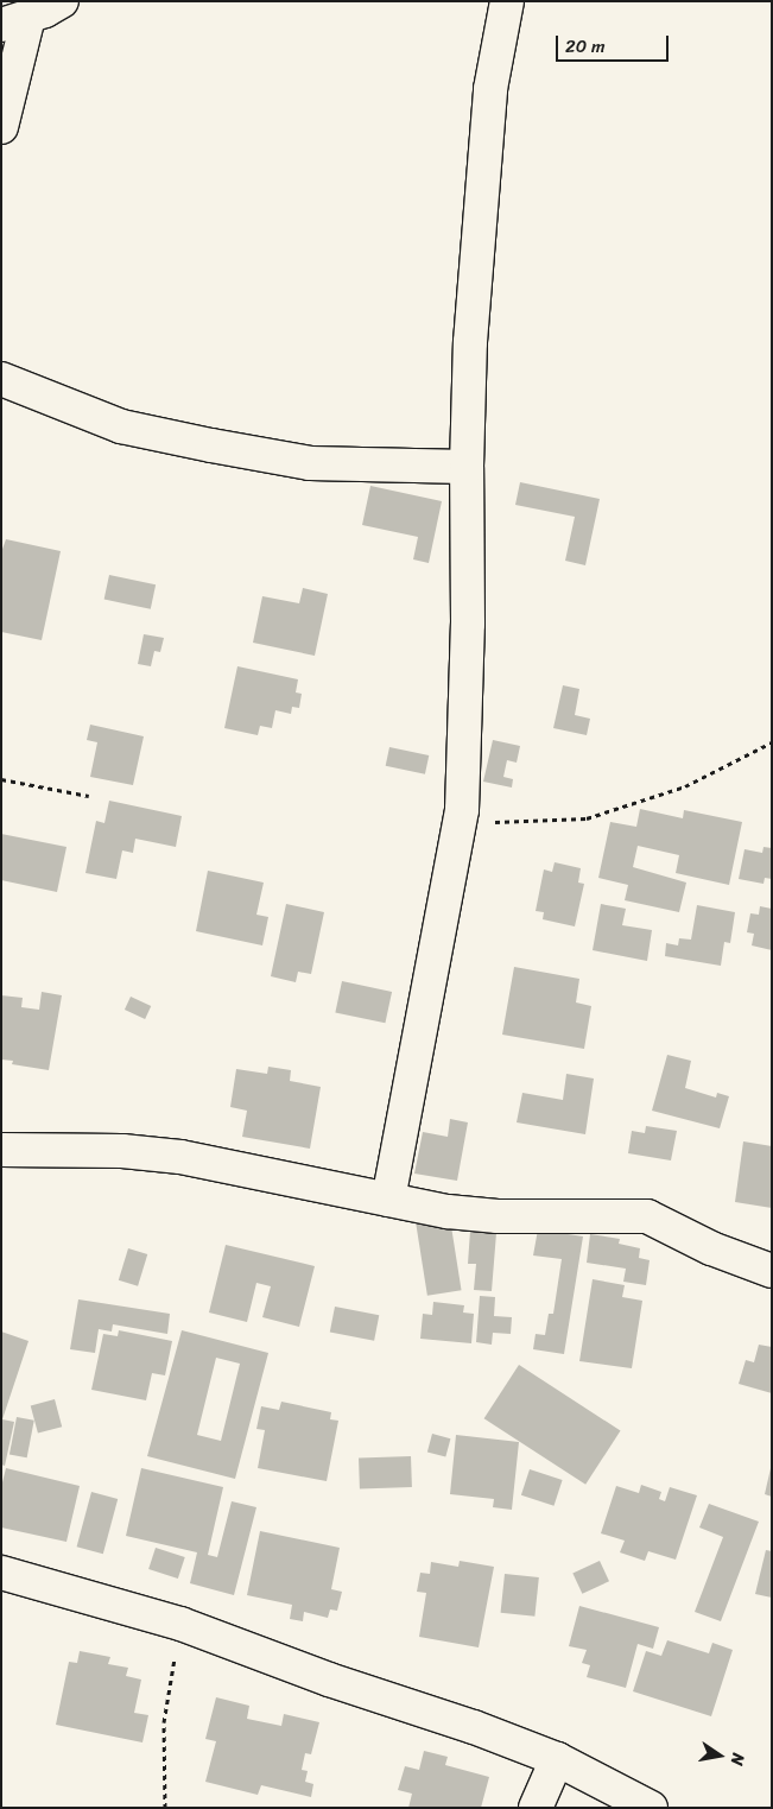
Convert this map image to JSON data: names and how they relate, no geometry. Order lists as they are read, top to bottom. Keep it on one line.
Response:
{"scale_bar":"20 m","north":"right"}
